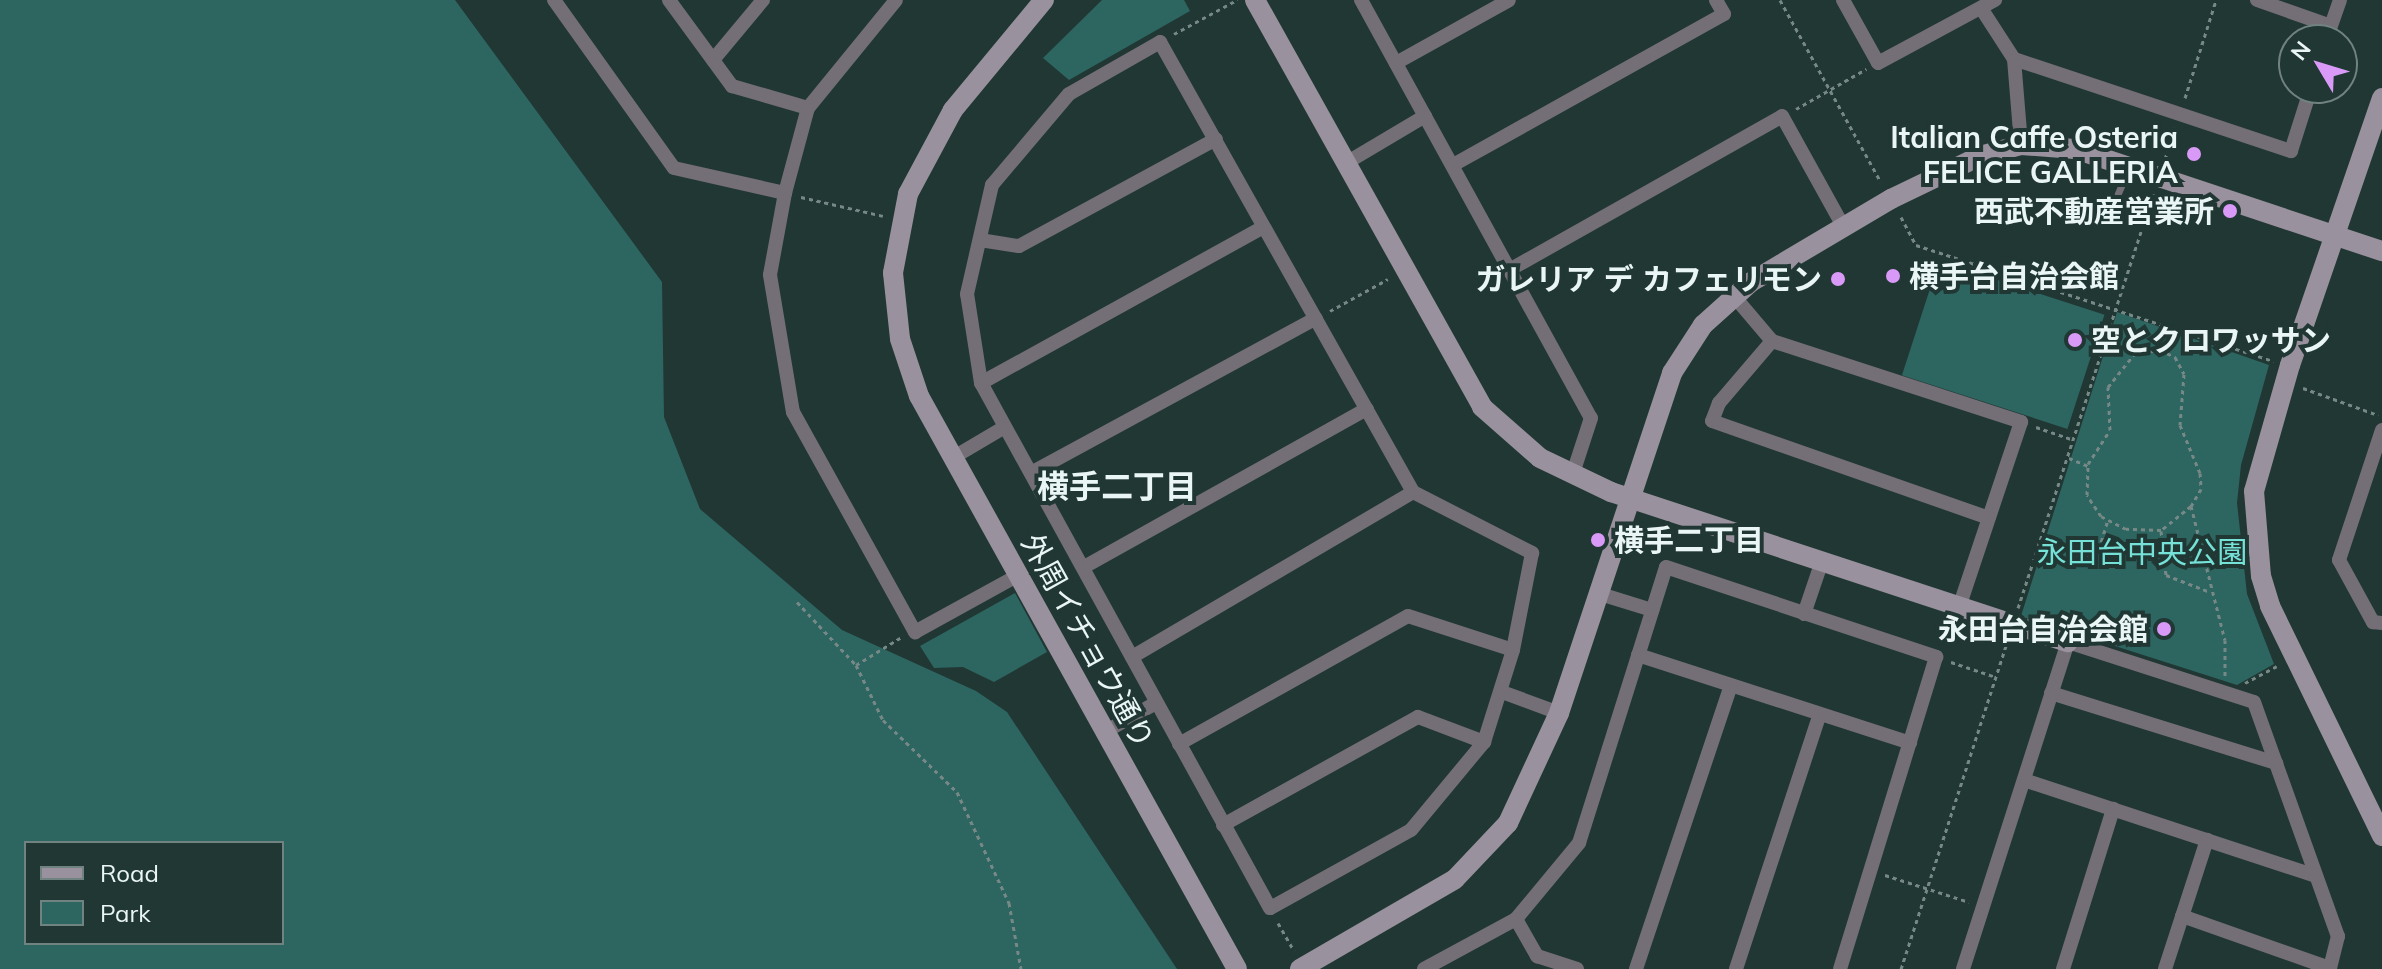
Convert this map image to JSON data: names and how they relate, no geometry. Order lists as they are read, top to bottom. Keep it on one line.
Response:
{"streets":{"street":["外周イチョウ通り"]},"districts":["横手二丁目"],"parks":["永田台中央公園"],"places":["Italian Caffe Osteria FELICE GALLERIA","西武不動産営業所","横手台自治会館","ガレリア デ カフェリモン","空とクロワッサン","横手二丁目","永田台自治会館"],"legend":["Road","Park"],"north":"top left"}
